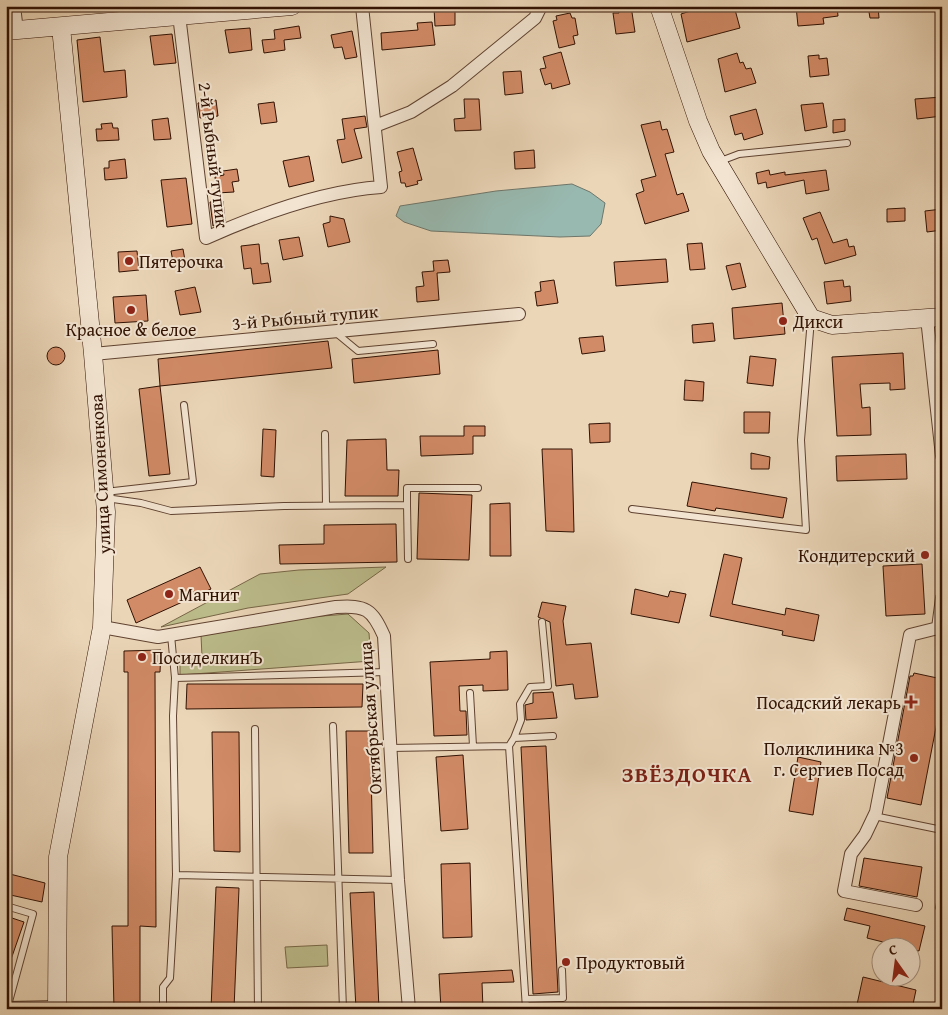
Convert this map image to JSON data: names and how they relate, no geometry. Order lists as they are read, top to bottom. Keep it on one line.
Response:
{"streets":{"street":["2-й Рыбный тупик","3-й Рыбный тупик","улица Симоненкова","Октябрьская улица"]},"crossings":[["3-й Рыбный тупик","улица Симоненкова"],["улица Симоненкова","Октябрьская улица"]],"districts":["ЗВЁЗДОЧКА"],"places":{"other":["Пятерочка","Красное & белое","Дикси","Кондитерский","Магнит","ПосиделкинЪ","Поликлиника №3 г. Сергиев Посад","Продуктовый"],"health":["Посадский лекарь"]},"north":"top"}
